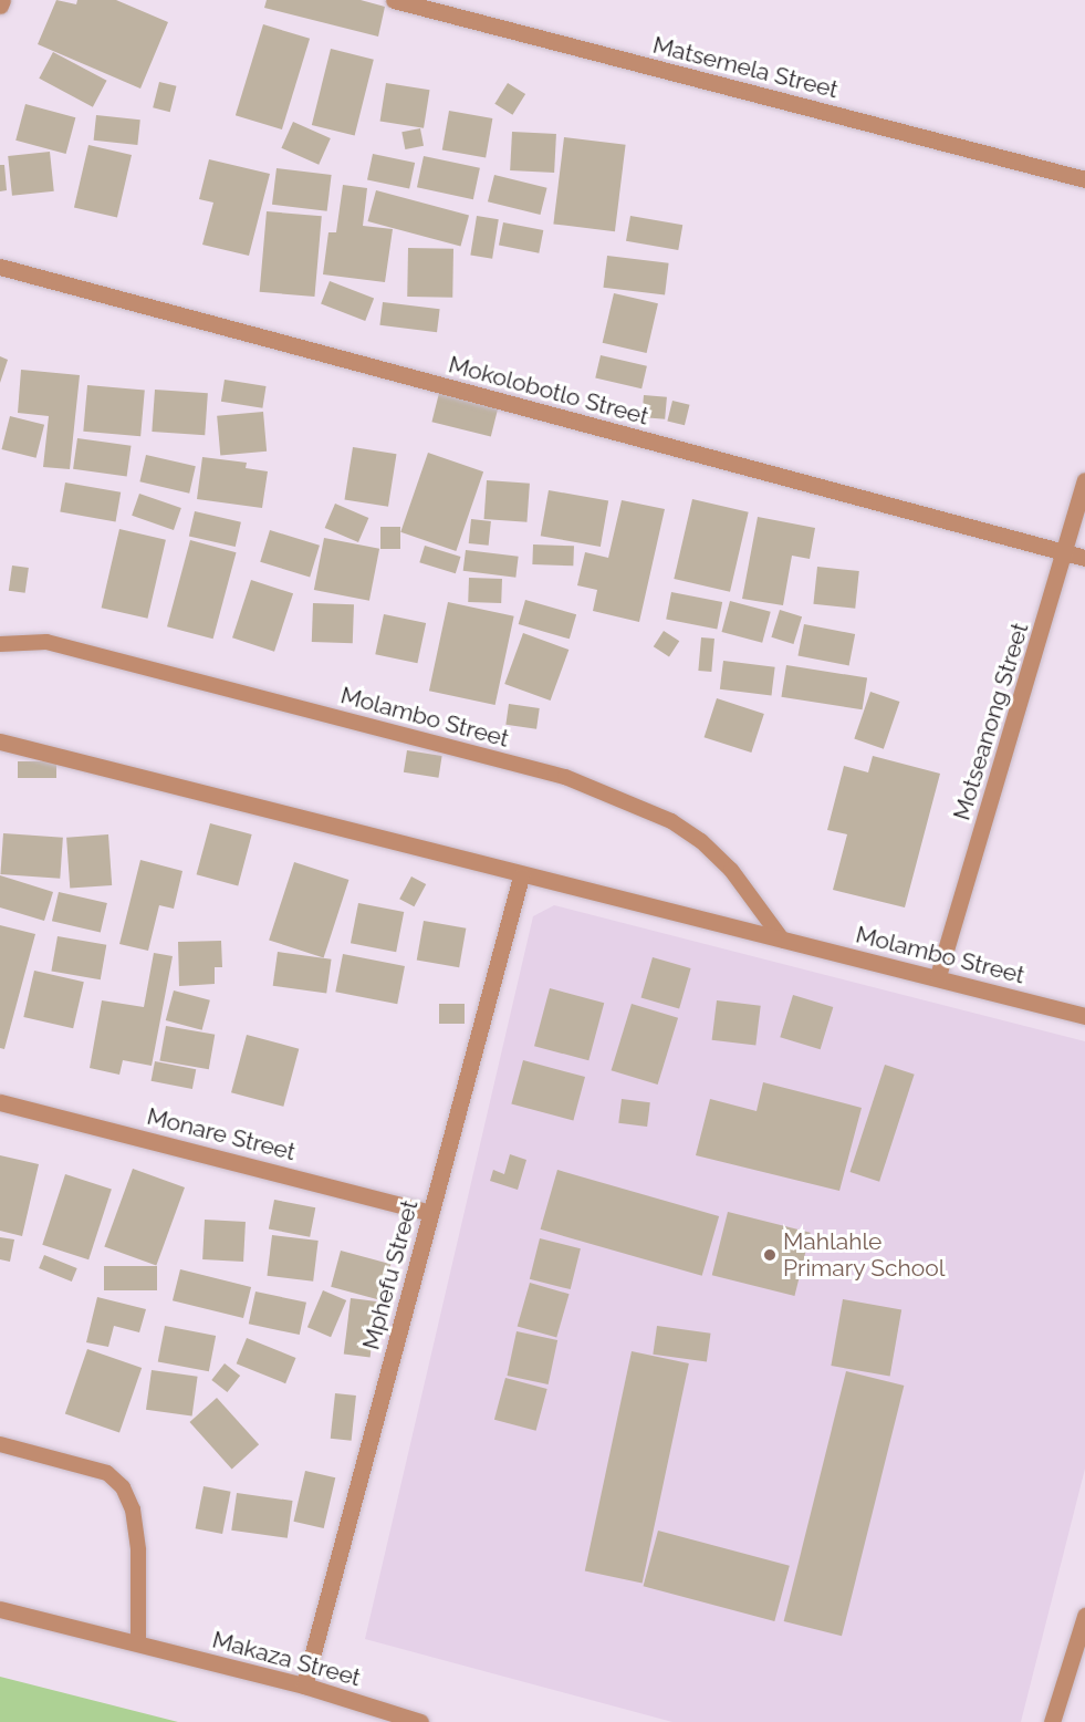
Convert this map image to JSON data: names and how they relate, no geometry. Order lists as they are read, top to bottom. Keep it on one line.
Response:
{"streets":{"street":["Matsemela Street","Mokolobotlo Street","Molambo Street","Motseanong Street","Monare Street","Mphefu Street","Makaza Street"]},"crossings":[["Mokolobotlo Street","Motseanong Street"],["Molambo Street","Motseanong Street"],["Molambo Street","Mphefu Street"],["Monare Street","Mphefu Street"],["Mphefu Street","Makaza Street"]],"places":["Mahlahle Primary School"]}
